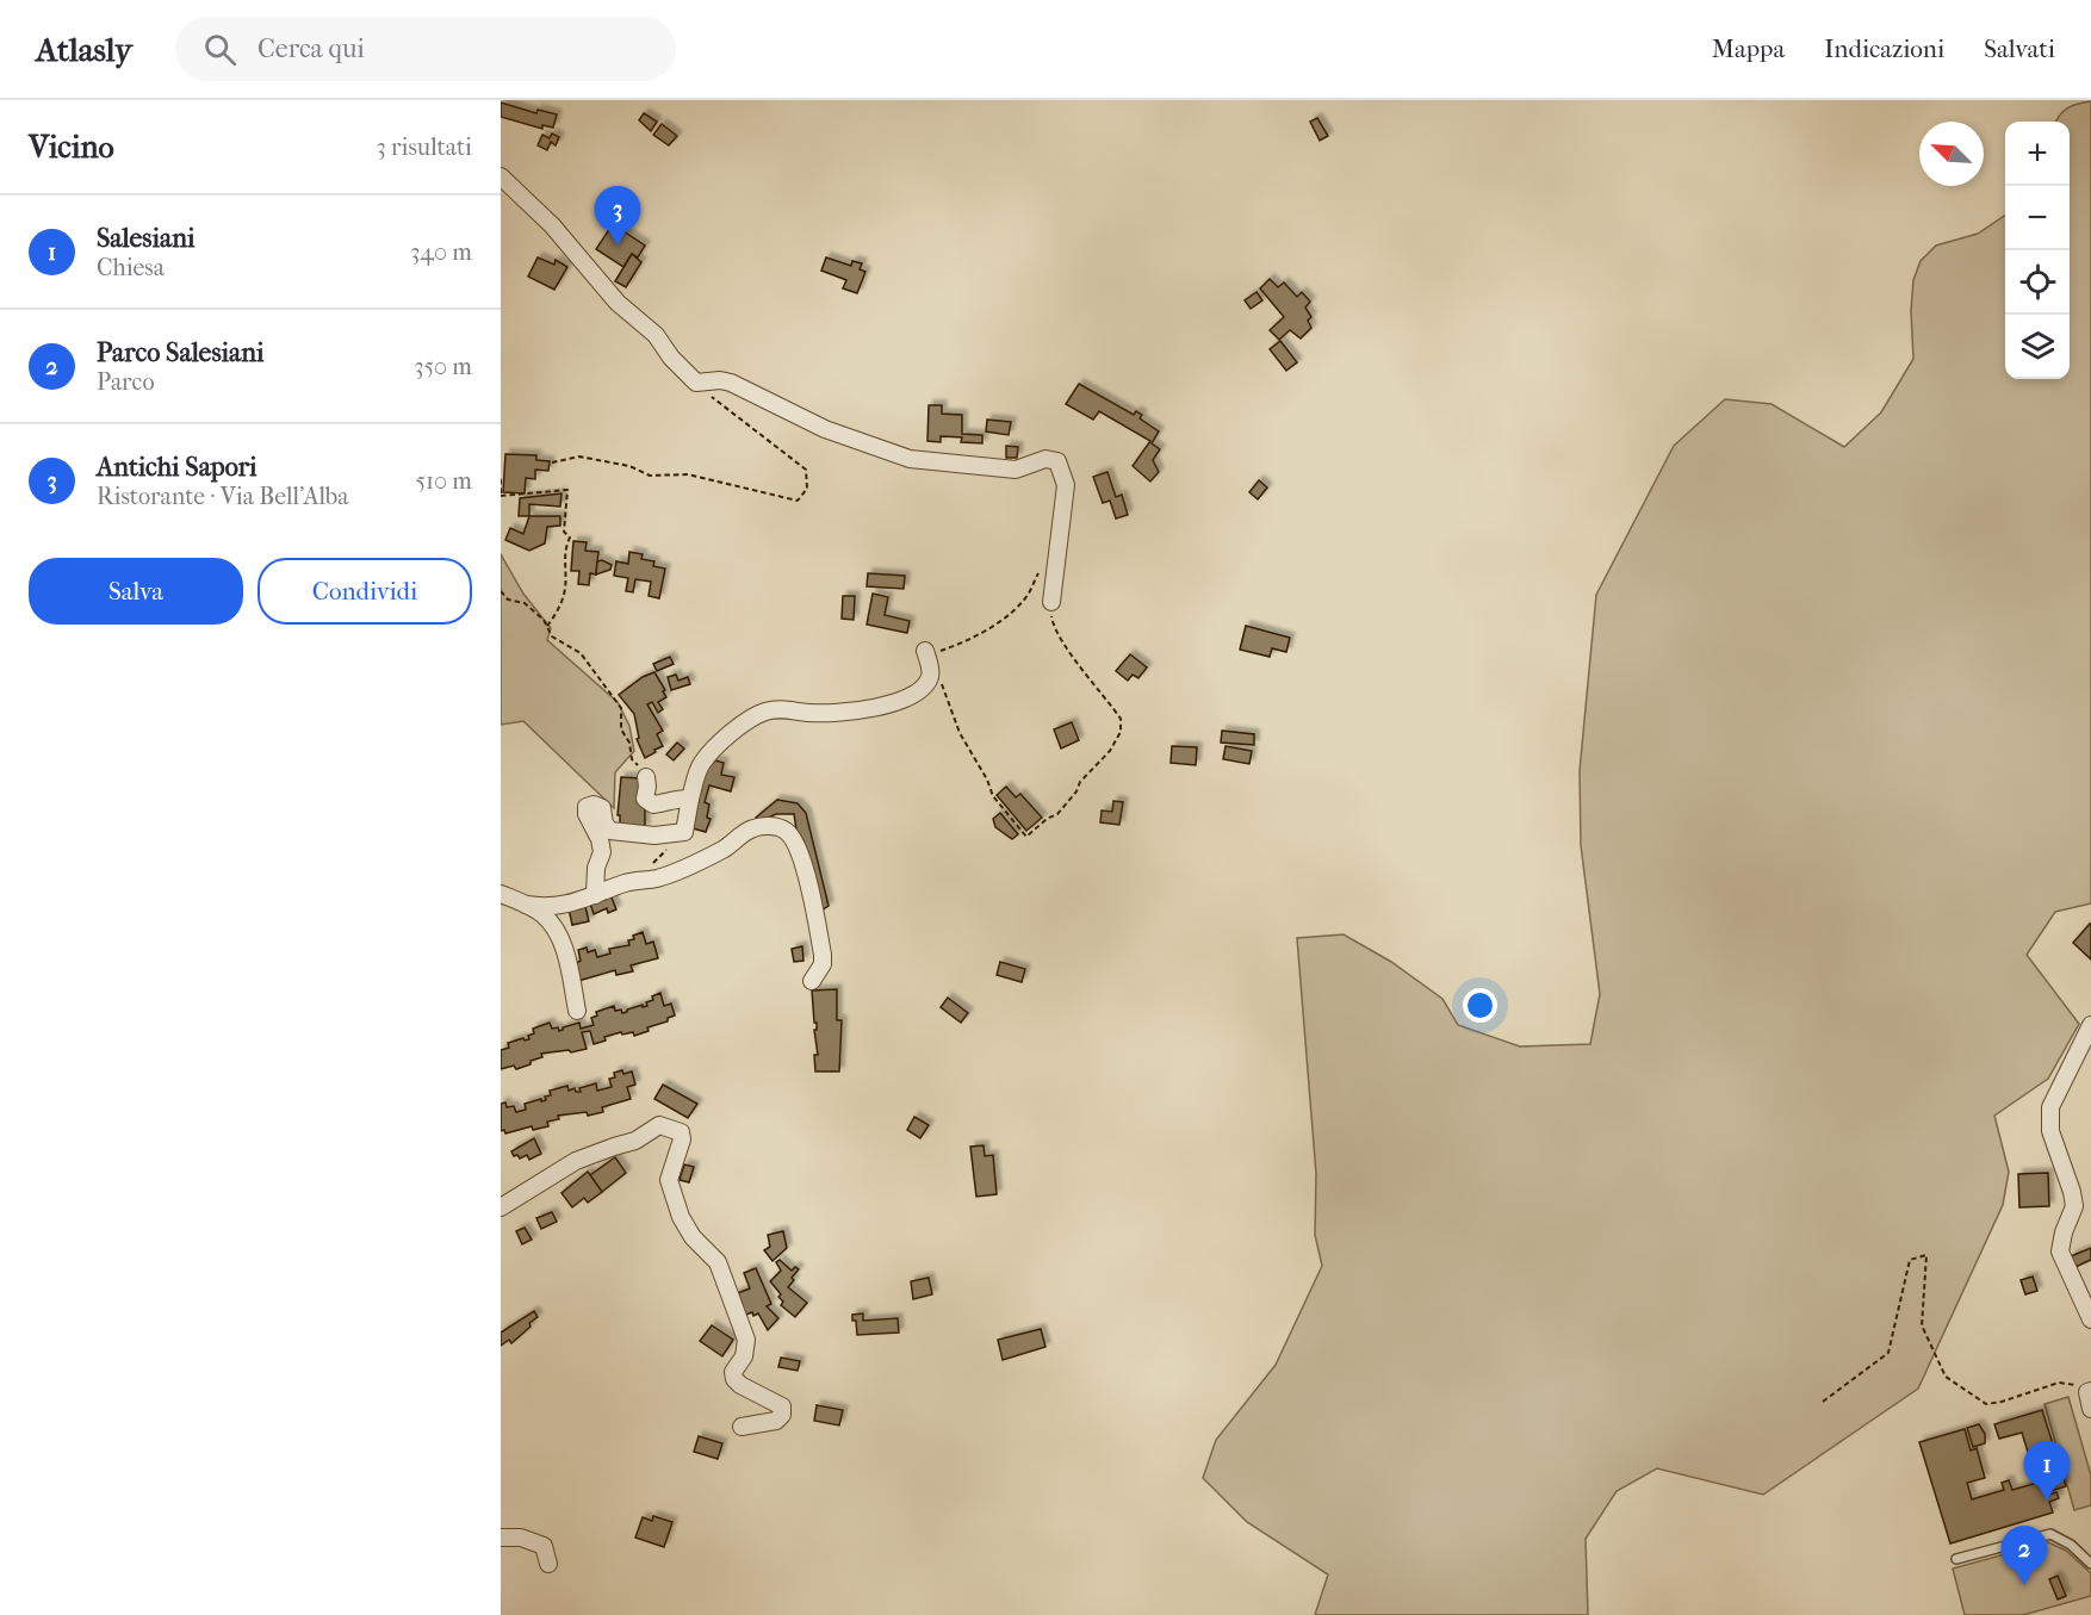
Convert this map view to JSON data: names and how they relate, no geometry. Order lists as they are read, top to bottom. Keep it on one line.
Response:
{"north":"top left","page":{"header":"Atlasly","search":"Cerca qui","nav":["Mappa","Indicazioni","Salvati"],"heading":["Vicino","3 risultati"],"map_buttons":["+","−"],"pins":["3","1","2"],"list":[{"mark":"1","name":"Salesiani","note":"Chiesa","value":"340 m"},{"mark":"2","name":"Parco Salesiani","note":"Parco","value":"350 m"},{"mark":"3","name":"Antichi Sapori","note":"Ristorante · Via Bell'Alba","value":"510 m"}],"buttons":["Salva","Condividi"]}}
